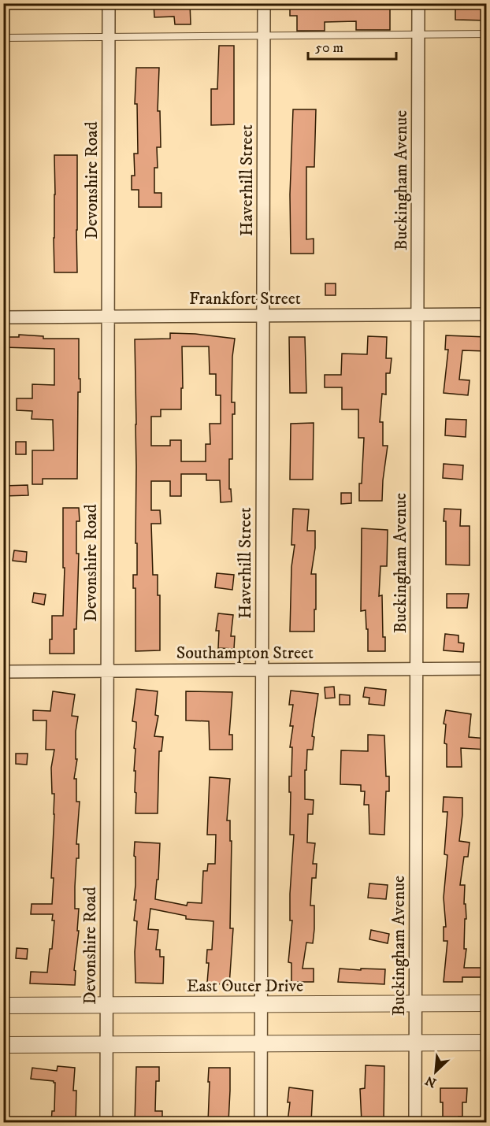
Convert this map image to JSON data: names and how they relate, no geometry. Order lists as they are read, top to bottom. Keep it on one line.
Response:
{"streets":{"street":["Devonshire Road","Haverhill Street","Buckingham Avenue","Frankfort Street","Southampton Street","East Outer Drive"]},"crossings":[["Devonshire Road","Frankfort Street"],["Devonshire Road","Southampton Street"],["Devonshire Road","East Outer Drive"],["Haverhill Street","Frankfort Street"],["Haverhill Street","Southampton Street"],["Haverhill Street","East Outer Drive"],["Buckingham Avenue","Frankfort Street"],["Buckingham Avenue","Southampton Street"],["Buckingham Avenue","East Outer Drive"]],"scale_bar":"50 m","north":"bottom left"}
